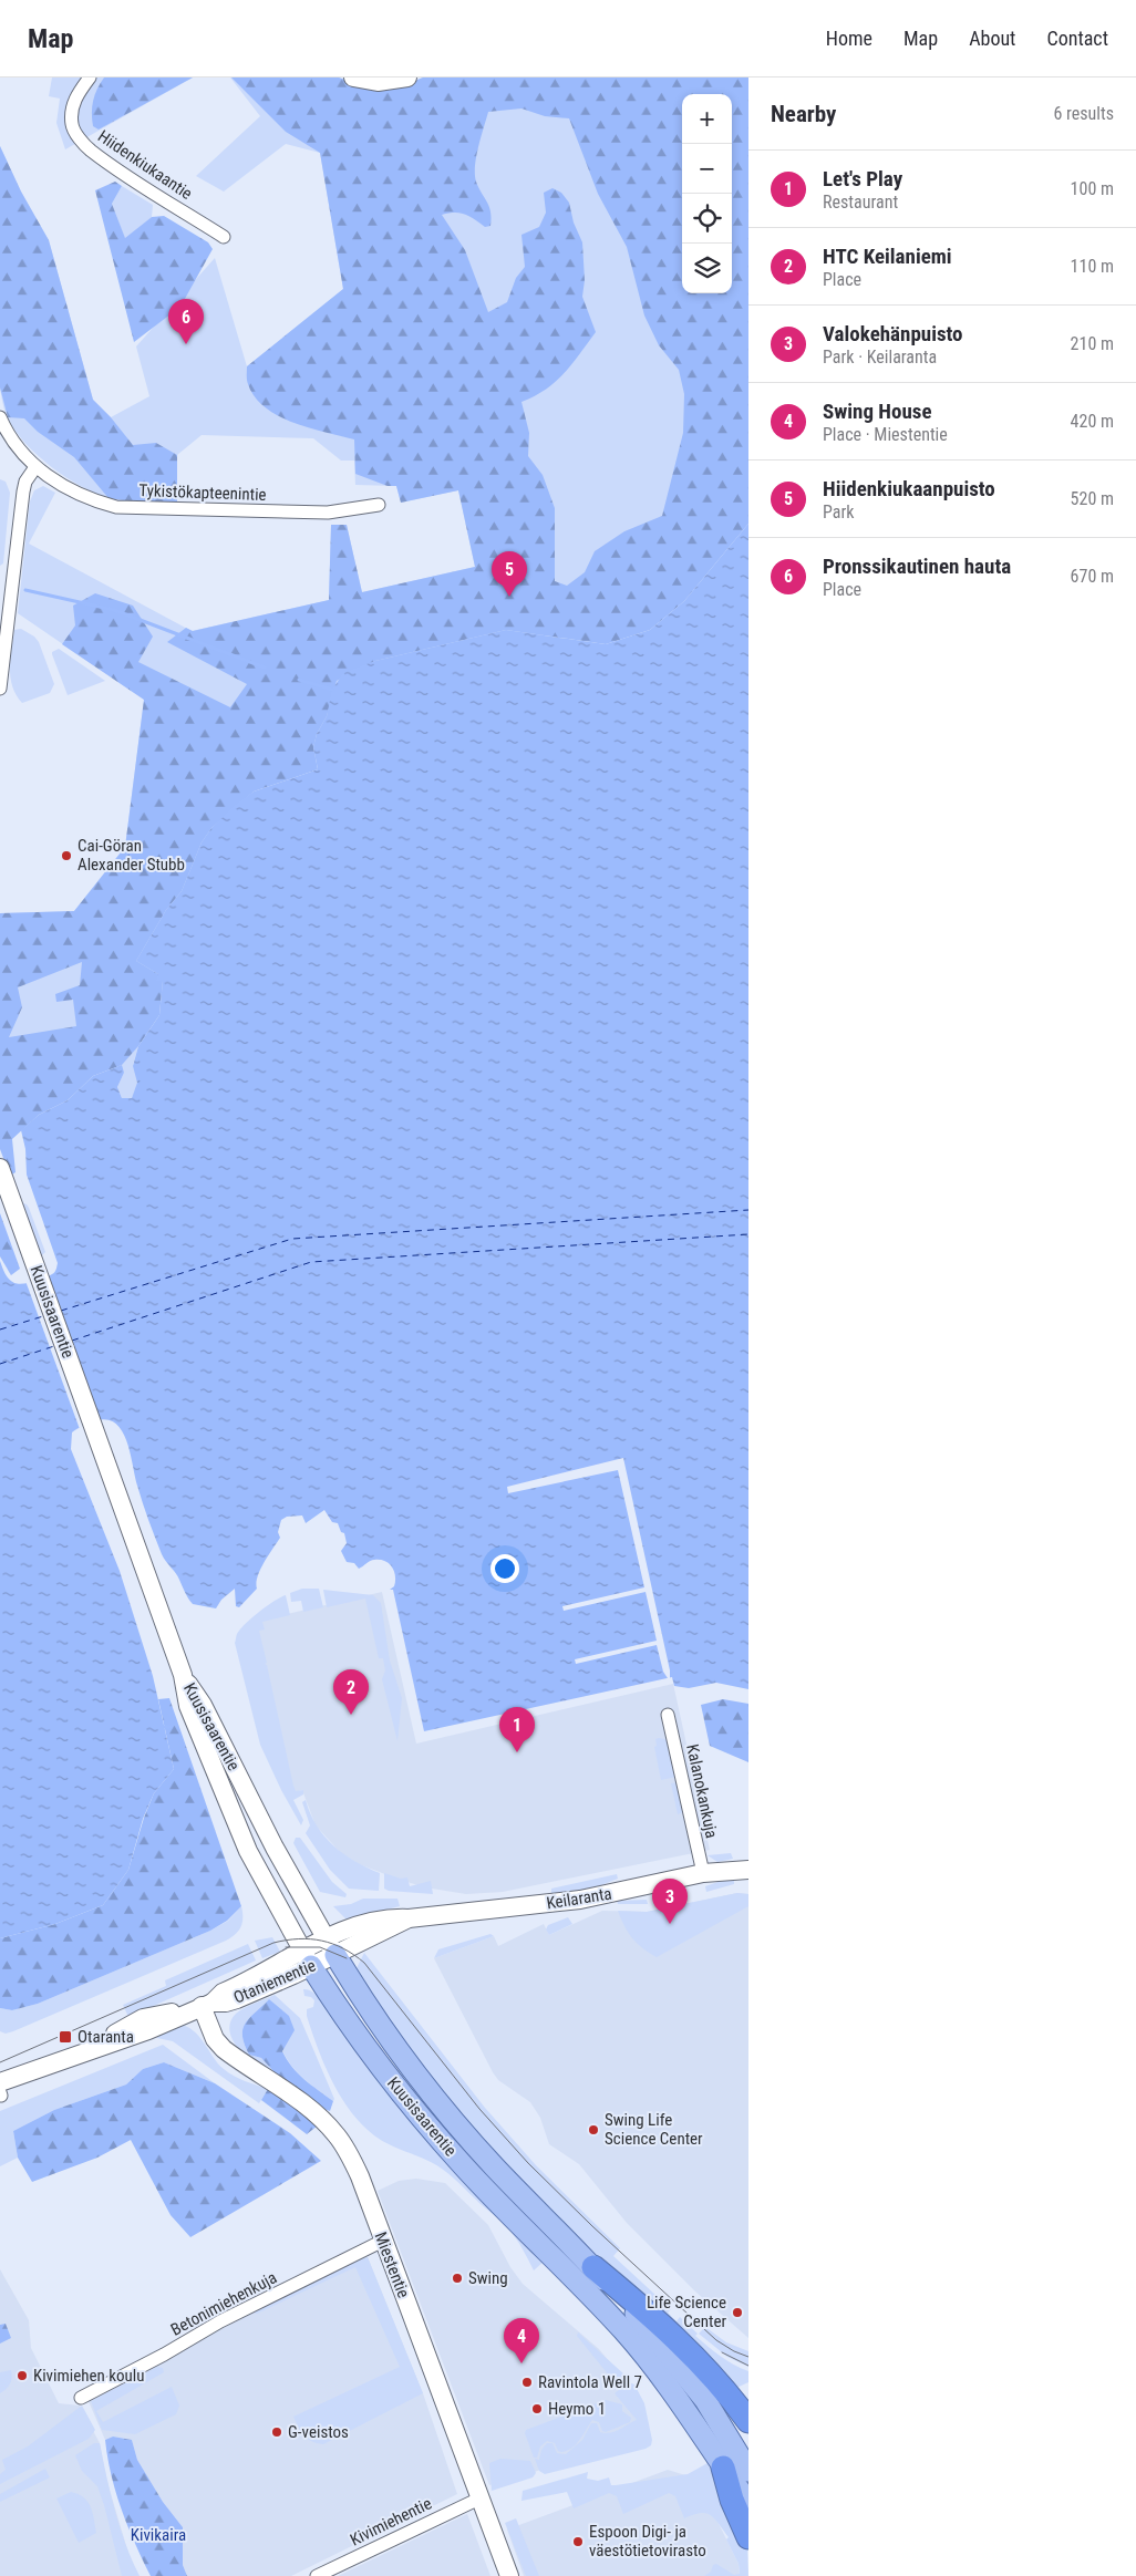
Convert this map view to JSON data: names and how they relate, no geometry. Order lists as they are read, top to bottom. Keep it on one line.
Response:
{"streets":{"main road":["Kuusisaarentie","Keilaranta","Otaniementie","Miestentie"],"street":["Hiidenkiukaantie","Tykistökapteenintie","Kalanokankuja","Betonimiehenkuja","Kivimiehentie"]},"crossings":[["Kuusisaarentie","Keilaranta"],["Kuusisaarentie","Otaniementie"],["Kalanokankuja","Keilaranta"],["Keilaranta","Otaniementie"],["Otaniementie","Miestentie"],["Miestentie","Betonimiehenkuja"],["Miestentie","Kivimiehentie"]],"parks":["Kivikaira"],"places":{"other":["Cai-Göran Alexander Stubb","Swing Life Science Center","Swing","Life Science Center","Kivimiehen koulu","Ravintola Well 7","Heymo 1","G-veistos","Espoon Digi- ja väestötietovirasto"],"transit":["Otaranta"]},"page":{"header":"Map","nav":["Home","Map","About","Contact"],"heading":["Nearby","6 results"],"map_buttons":["+","−"],"list":[{"mark":"1","name":"Let's Play","note":"Restaurant","value":"100 m"},{"mark":"2","name":"HTC Keilaniemi","note":"Place","value":"110 m"},{"mark":"3","name":"Valokehänpuisto","note":"Park · Keilaranta","value":"210 m"},{"mark":"4","name":"Swing House","note":"Place · Miestentie","value":"420 m"},{"mark":"5","name":"Hiidenkiukaanpuisto","note":"Park","value":"520 m"},{"mark":"6","name":"Pronssikautinen hauta","note":"Place","value":"670 m"}],"pins":["6","5","2","1","3","4"]}}
